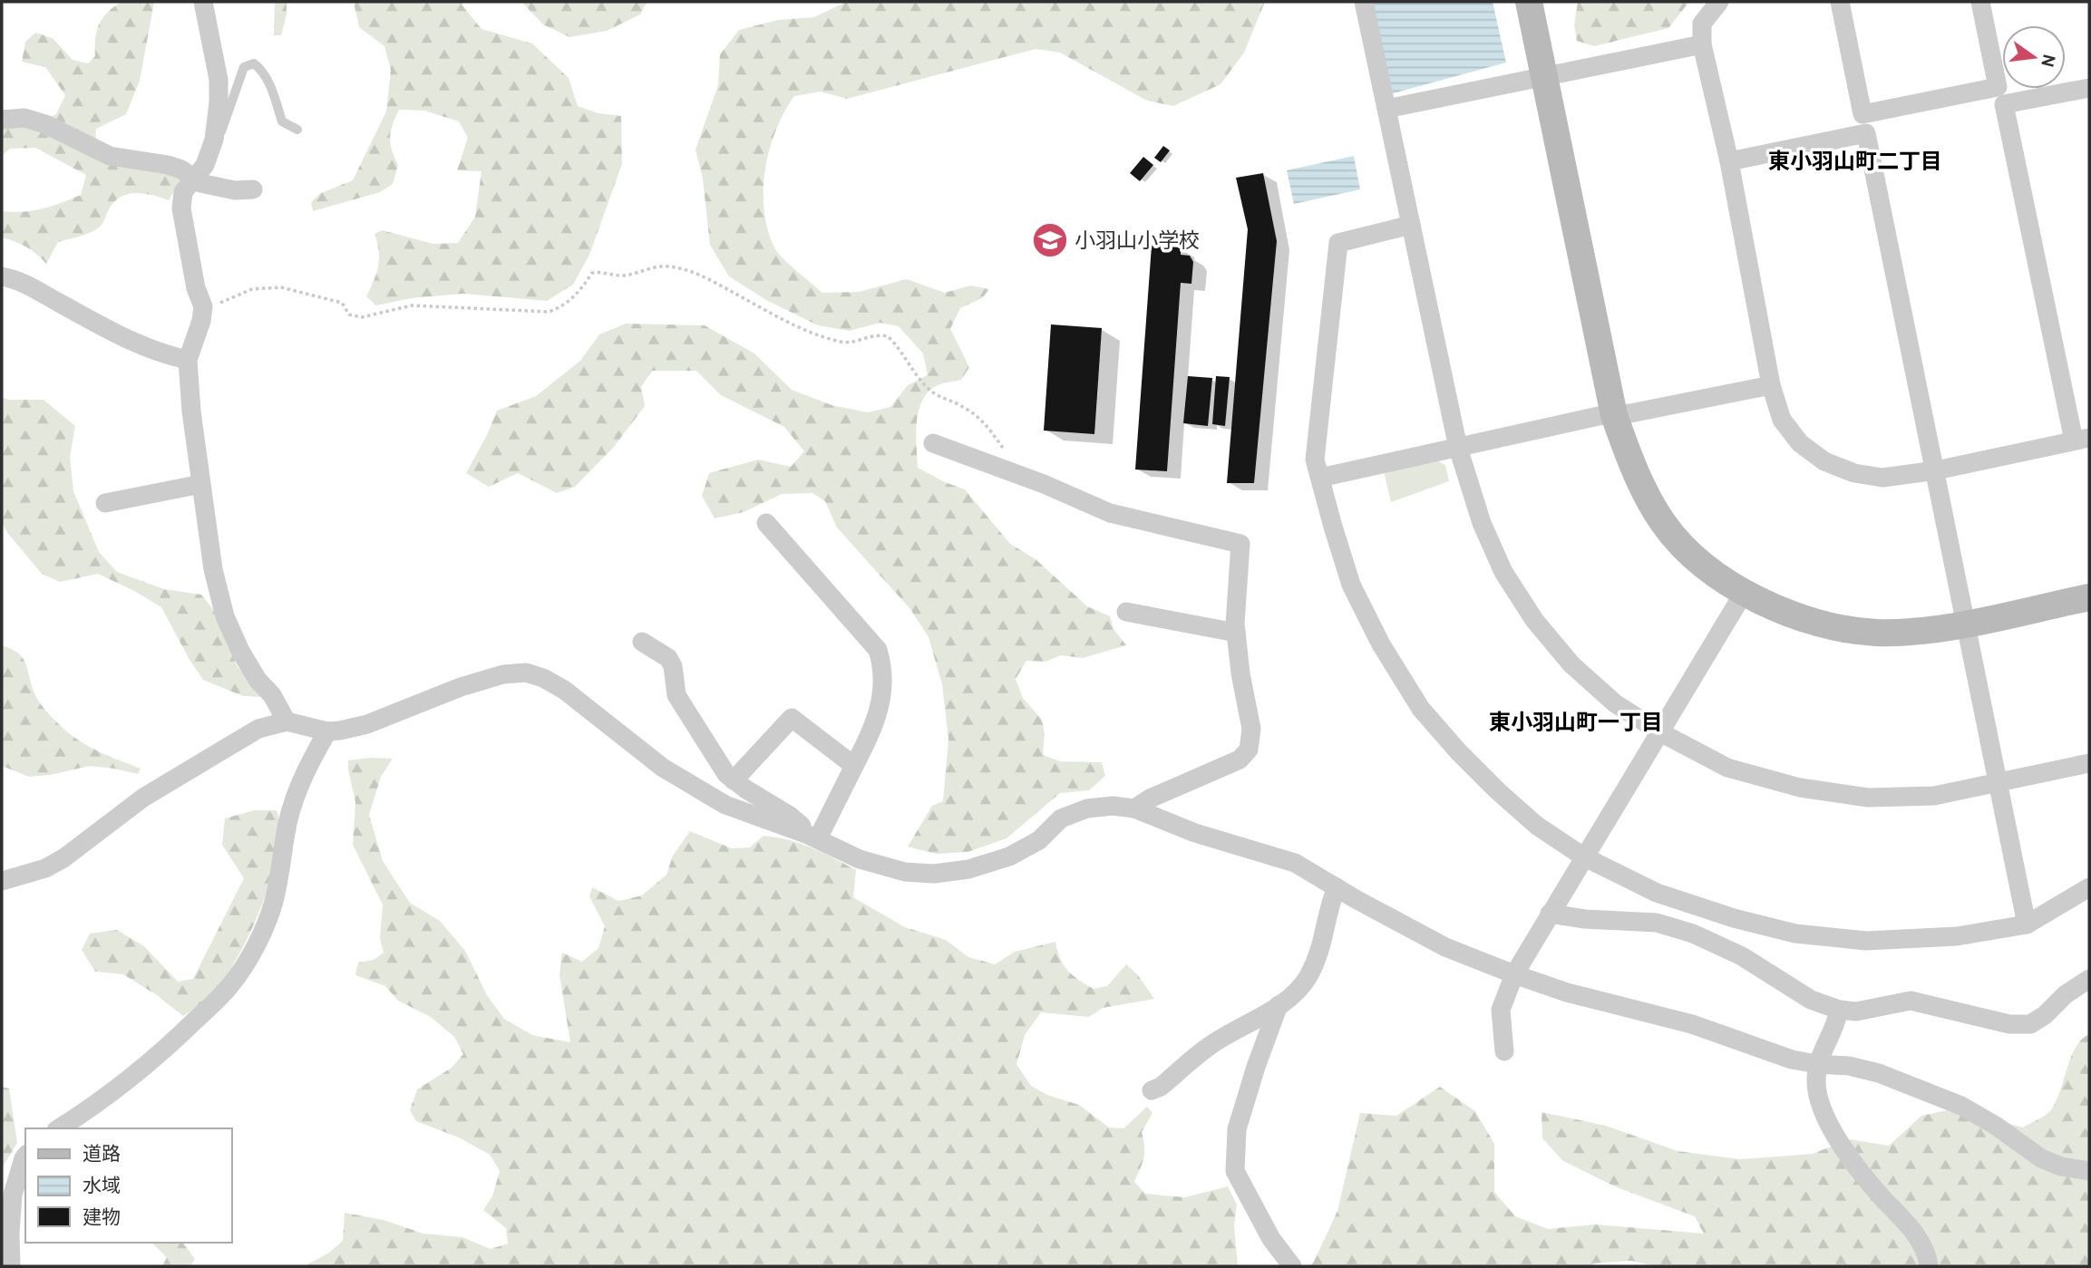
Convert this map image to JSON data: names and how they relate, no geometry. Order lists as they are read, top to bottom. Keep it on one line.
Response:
{"districts":["東小羽山町二丁目","東小羽山町一丁目"],"places":{"school or university":["小羽山小学校"]},"legend":["道路","水域","建物"],"north":"right"}
